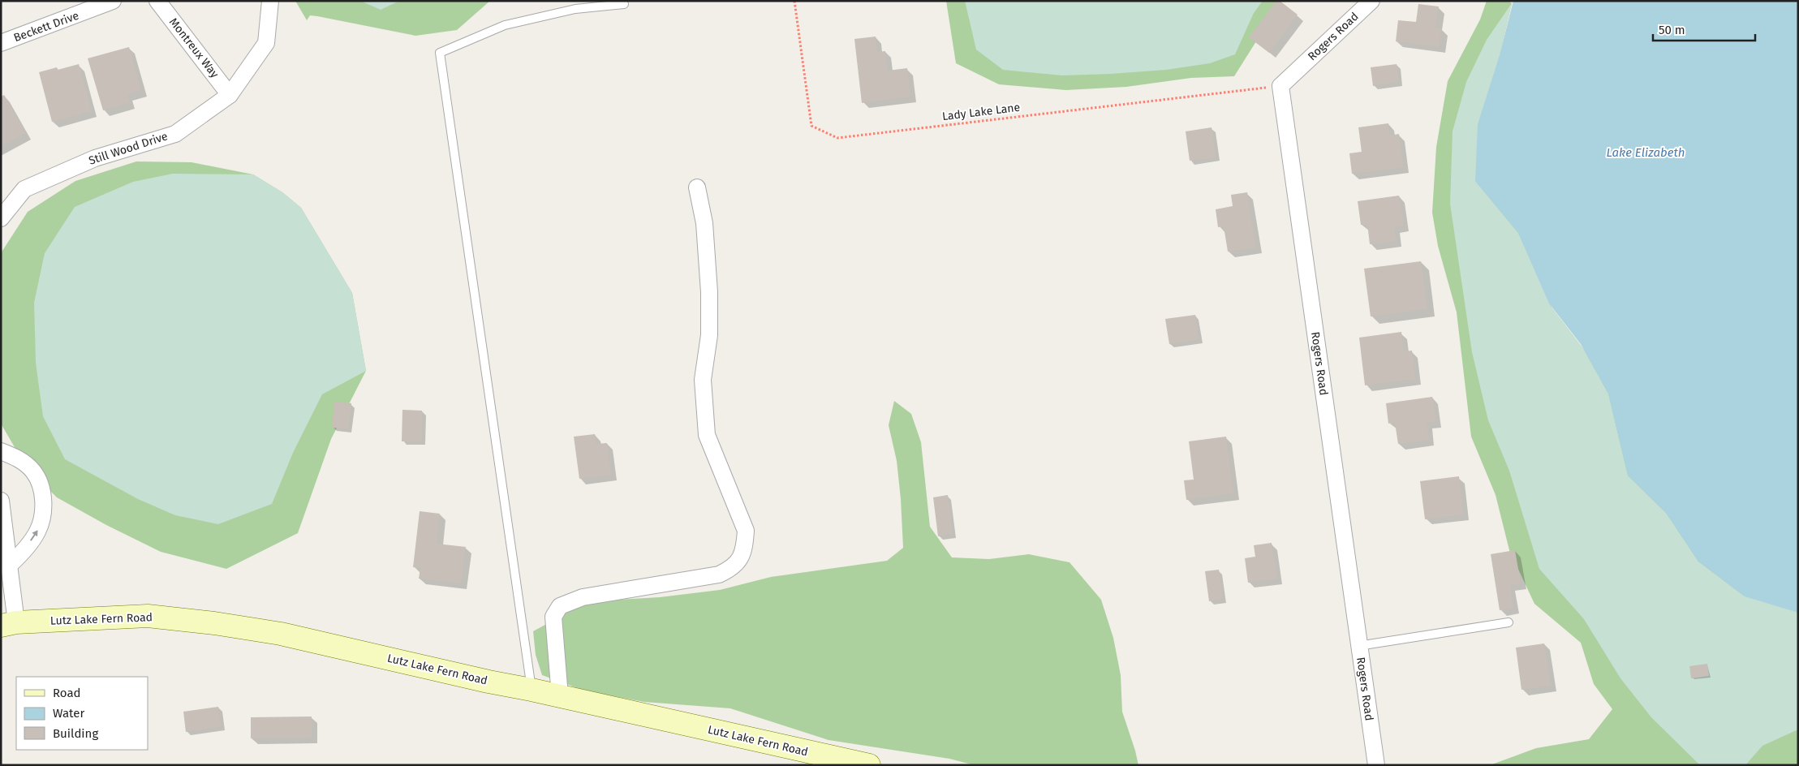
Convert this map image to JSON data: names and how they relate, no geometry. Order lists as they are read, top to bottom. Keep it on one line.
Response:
{"streets":{"main road":["Lutz Lake Fern Road"],"street":["Beckett Drive","Rogers Road","Montreux Way","Still Wood Drive"],"path":["Lady Lake Lane"]},"crossings":[["Rogers Road","Lady Lake Lane"],["Montreux Way","Still Wood Drive"]],"water":["Lake Elizabeth"],"legend":["Road","Water","Building"],"scale_bar":"50 m"}
